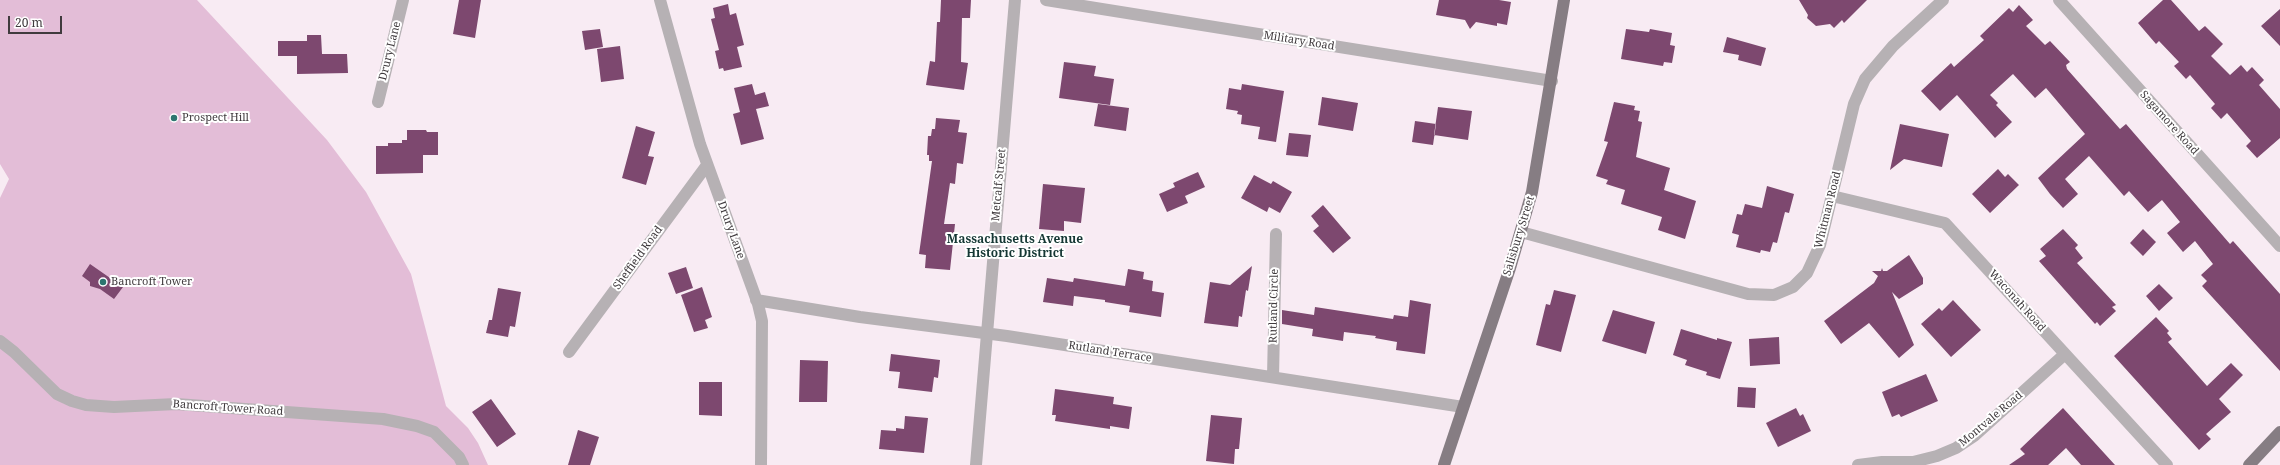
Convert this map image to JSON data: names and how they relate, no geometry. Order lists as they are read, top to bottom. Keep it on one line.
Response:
{"streets":{"main road":["Salisbury Street"],"street":["Military Road","Drury Lane","Sagamore Road","Metcalf Street","Whitman Road","Sheffield Road","Waconah Road","Rutland Circle","Rutland Terrace","Bancroft Tower Road","Montvale Road"]},"crossings":[["Military Road","Salisbury Street"],["Drury Lane","Sheffield Road"],["Drury Lane","Rutland Terrace"],["Metcalf Street","Rutland Terrace"],["Whitman Road","Salisbury Street"],["Whitman Road","Waconah Road"],["Salisbury Street","Rutland Terrace"],["Waconah Road","Montvale Road"],["Rutland Circle","Rutland Terrace"]],"districts":["Massachusetts Avenue Historic District"],"places":["Prospect Hill","Bancroft Tower"],"scale_bar":"20 m"}
